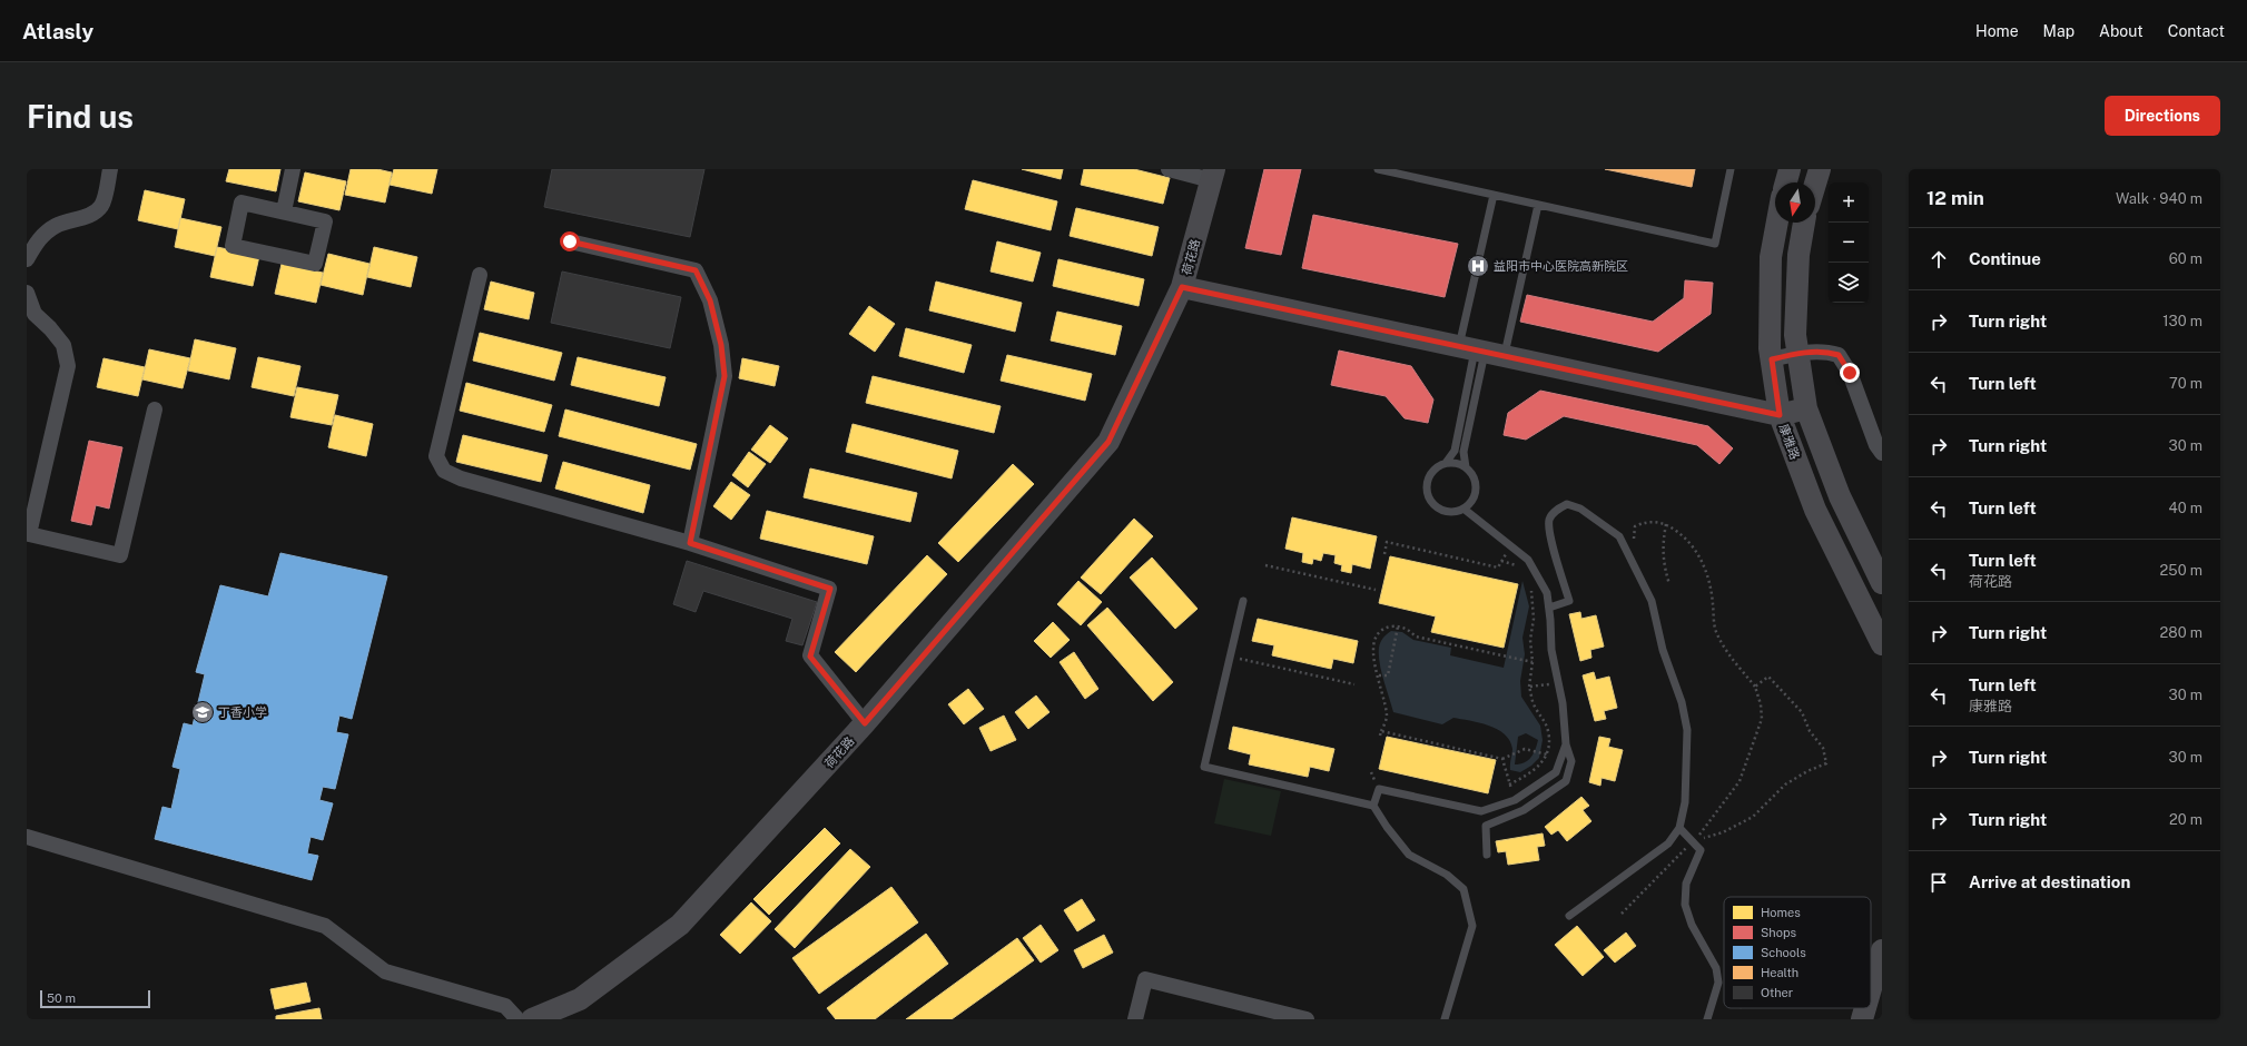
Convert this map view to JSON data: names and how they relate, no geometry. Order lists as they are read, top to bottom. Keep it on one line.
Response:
{"streets":{"street":["荷花路","康雅路"]},"places":{"hospital":["益阳市中心医院高新院区"],"school or university":["丁香小学"]},"legend":["Homes","Shops","Schools","Health","Other"],"scale_bar":"50 m","north":"bottom","page":{"header":"Atlasly","nav":["Home","Map","About","Contact"],"buttons":"Directions","title":"Find us","heading":["12 min","Walk · 940 m"],"map_buttons":["+","−"],"list":[["Continue","60 m"],["Turn right","130 m"],["Turn left","70 m"],["Turn right","30 m"],["Turn left","40 m"],["Turn left","荷花路","250 m"],["Turn right","280 m"],["Turn left","康雅路","30 m"],["Turn right","30 m"],["Turn right","20 m"],"Arrive at destination"],"scale":"50 m"}}
